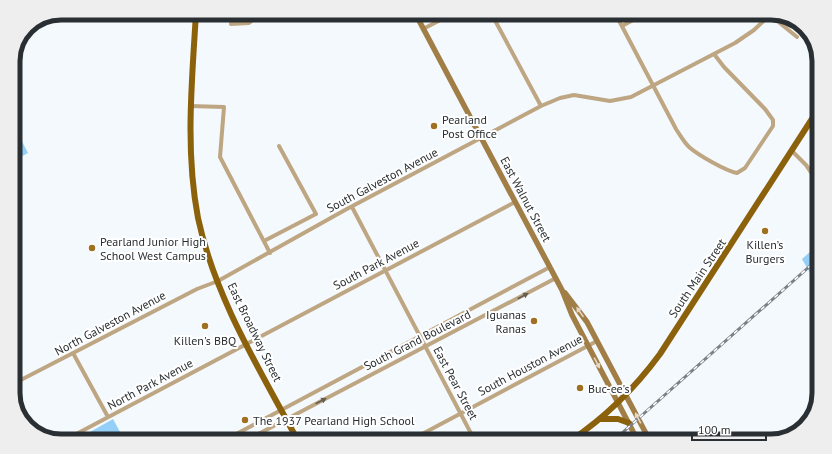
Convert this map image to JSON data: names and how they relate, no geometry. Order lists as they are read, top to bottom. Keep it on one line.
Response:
{"streets":{"main road":["South Main Street","East Broadway Street"],"street":["South Galveston Avenue","East Walnut Street","South Park Avenue","North Galveston Avenue","South Grand Boulevard","South Houston Avenue","East Pear Street","North Park Avenue"]},"crossings":[["South Galveston Avenue","East Walnut Street"],["South Galveston Avenue","North Galveston Avenue"],["South Galveston Avenue","East Broadway Street"],["South Galveston Avenue","East Pear Street"],["East Walnut Street","South Park Avenue"],["East Walnut Street","South Main Street"],["East Walnut Street","South Grand Boulevard"],["East Walnut Street","South Houston Avenue"],["South Park Avenue","East Broadway Street"],["South Park Avenue","East Pear Street"],["South Park Avenue","North Park Avenue"],["North Galveston Avenue","East Broadway Street"],["East Broadway Street","South Grand Boulevard"],["East Broadway Street","North Park Avenue"],["South Grand Boulevard","East Pear Street"],["South Houston Avenue","East Pear Street"]],"places":["Pearland Post Office","Killen’s Burgers","Pearland Junior High School West Campus","Iguanas Ranas","Killen's BBQ","Buc-ee's","The 1937 Pearland High School"],"scale_bar":"100 m"}
